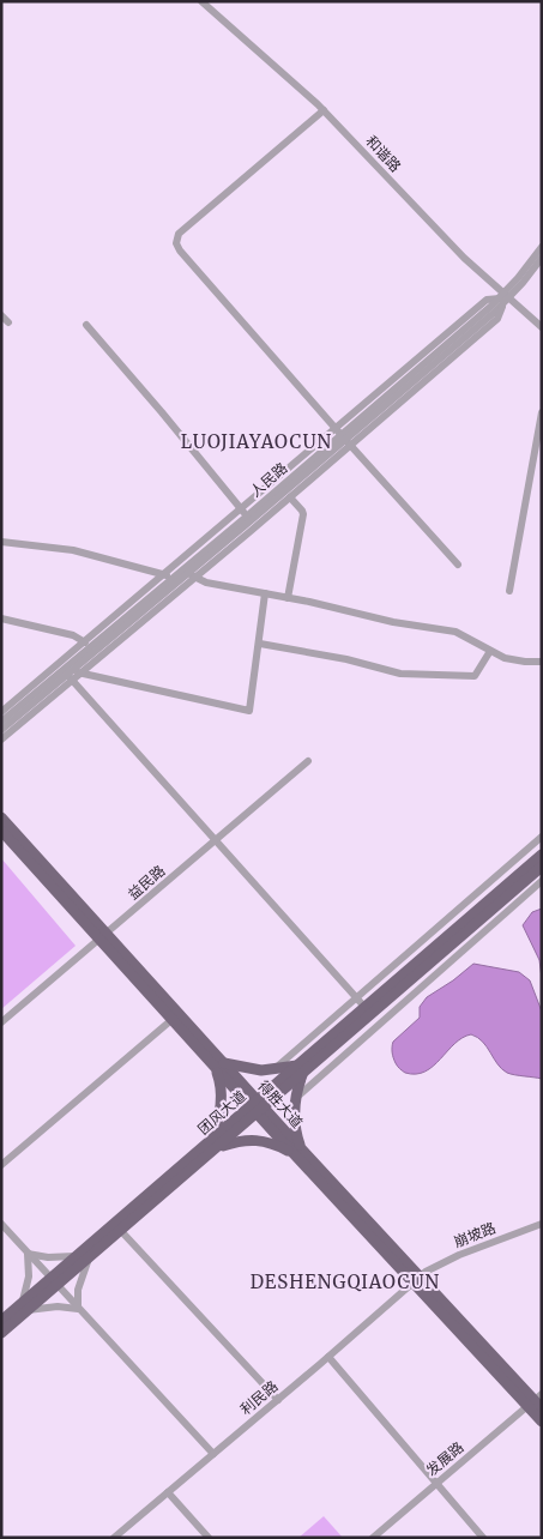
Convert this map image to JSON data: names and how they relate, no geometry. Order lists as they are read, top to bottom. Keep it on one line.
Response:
{"streets":{"main road":["得胜大道","团风大道"],"street":["和谐路","人民路","益民路","崩坡路","利民路","发展路"]},"crossings":[["和谐路","人民路"],["益民路","得胜大道"],["得胜大道","团风大道"],["得胜大道","崩坡路"],["得胜大道","利民路"],["得胜大道","发展路"],["崩坡路","利民路"]],"districts":["LUOJIAYAOCUN","DESHENGQIAOCUN"]}
